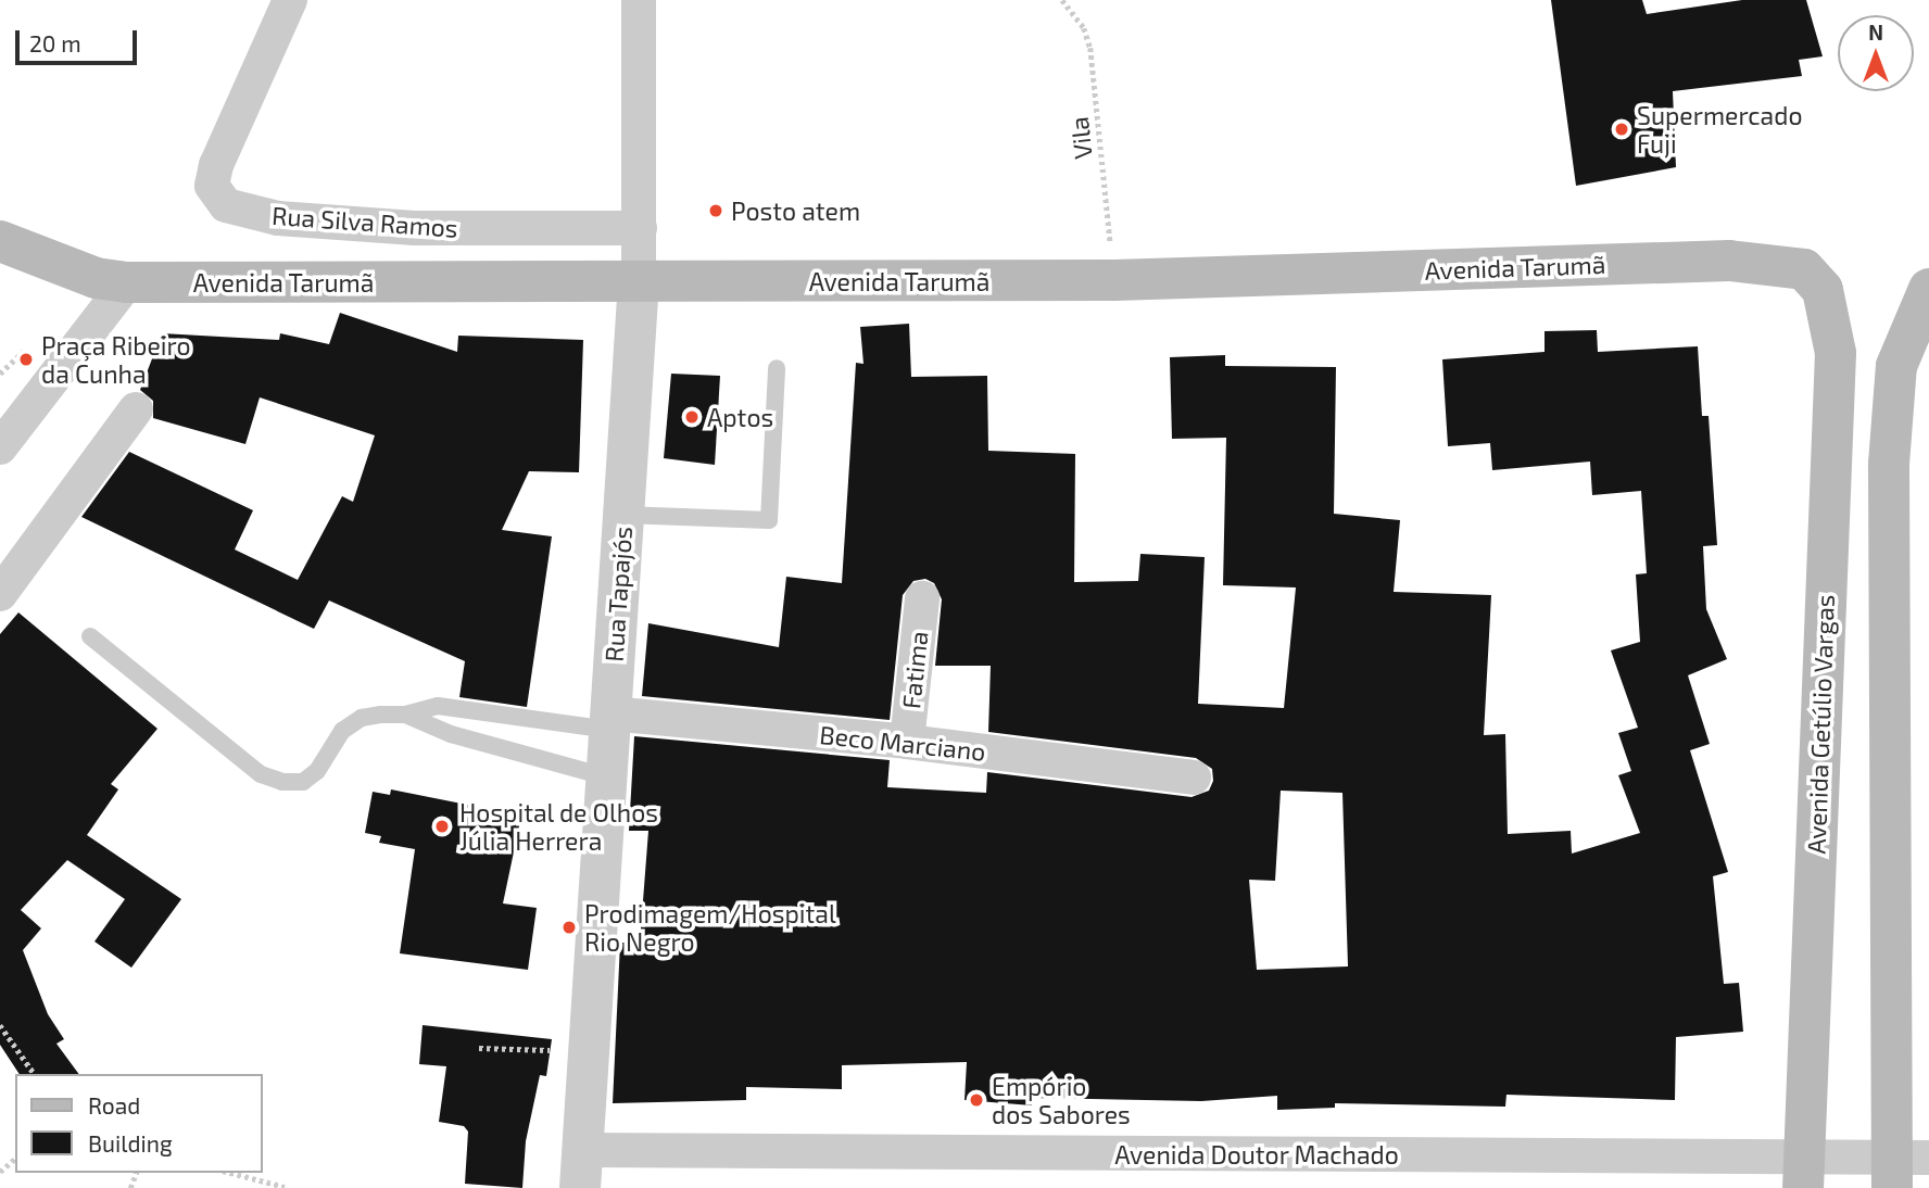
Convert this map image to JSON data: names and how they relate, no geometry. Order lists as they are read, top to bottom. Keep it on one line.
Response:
{"streets":{"main road":["Avenida Tarumã","Avenida Getúlio Vargas"],"street":["Rua Silva Ramos","Rua Tapajós","Fatima","Beco Marciano","Avenida Doutor Machado"],"path":["Vila"]},"crossings":[["Vila","Avenida Tarumã"],["Rua Silva Ramos","Rua Tapajós"],["Avenida Tarumã","Rua Tapajós"],["Avenida Tarumã","Avenida Getúlio Vargas"],["Rua Tapajós","Beco Marciano"],["Rua Tapajós","Avenida Doutor Machado"],["Fatima","Beco Marciano"],["Avenida Getúlio Vargas","Avenida Doutor Machado"]],"places":["Supermercado Fuji","Posto atem","Praça Ribeiro da Cunha","Aptos","Hospital de Olhos Júlia Herrera","Prodimagem/Hospital Rio Negro","Empório dos Sabores"],"legend":["Road","Building"],"scale_bar":"20 m","north":"top"}
